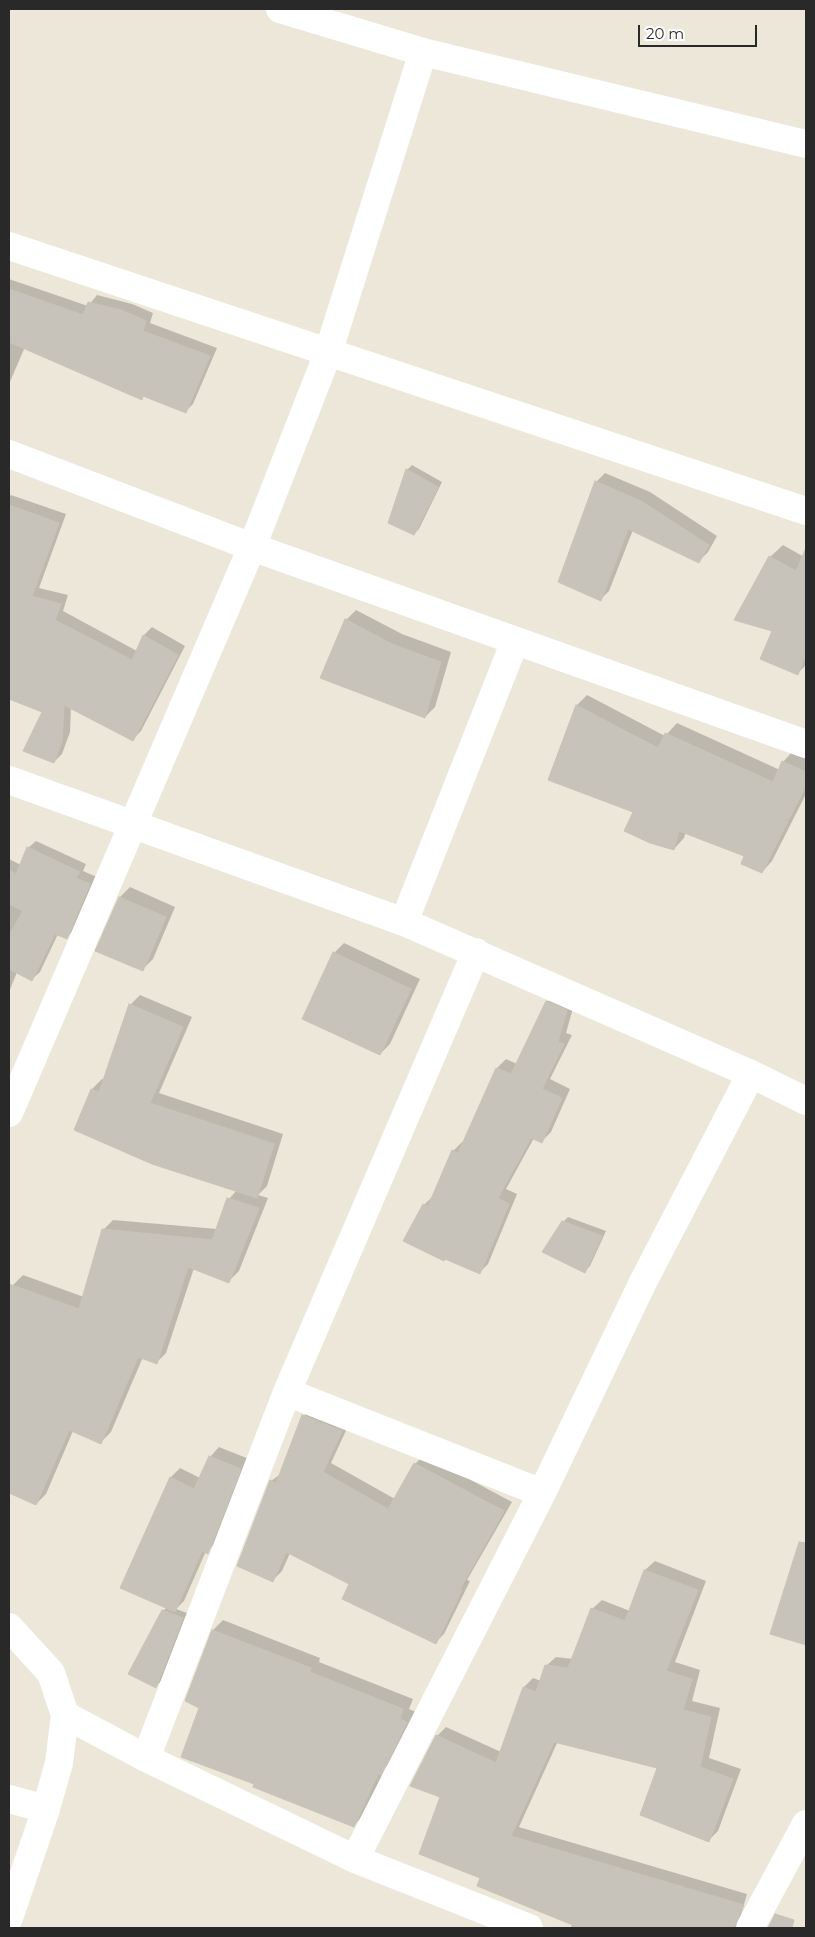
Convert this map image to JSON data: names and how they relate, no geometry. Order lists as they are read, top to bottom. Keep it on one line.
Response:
{"scale_bar":"20 m"}
